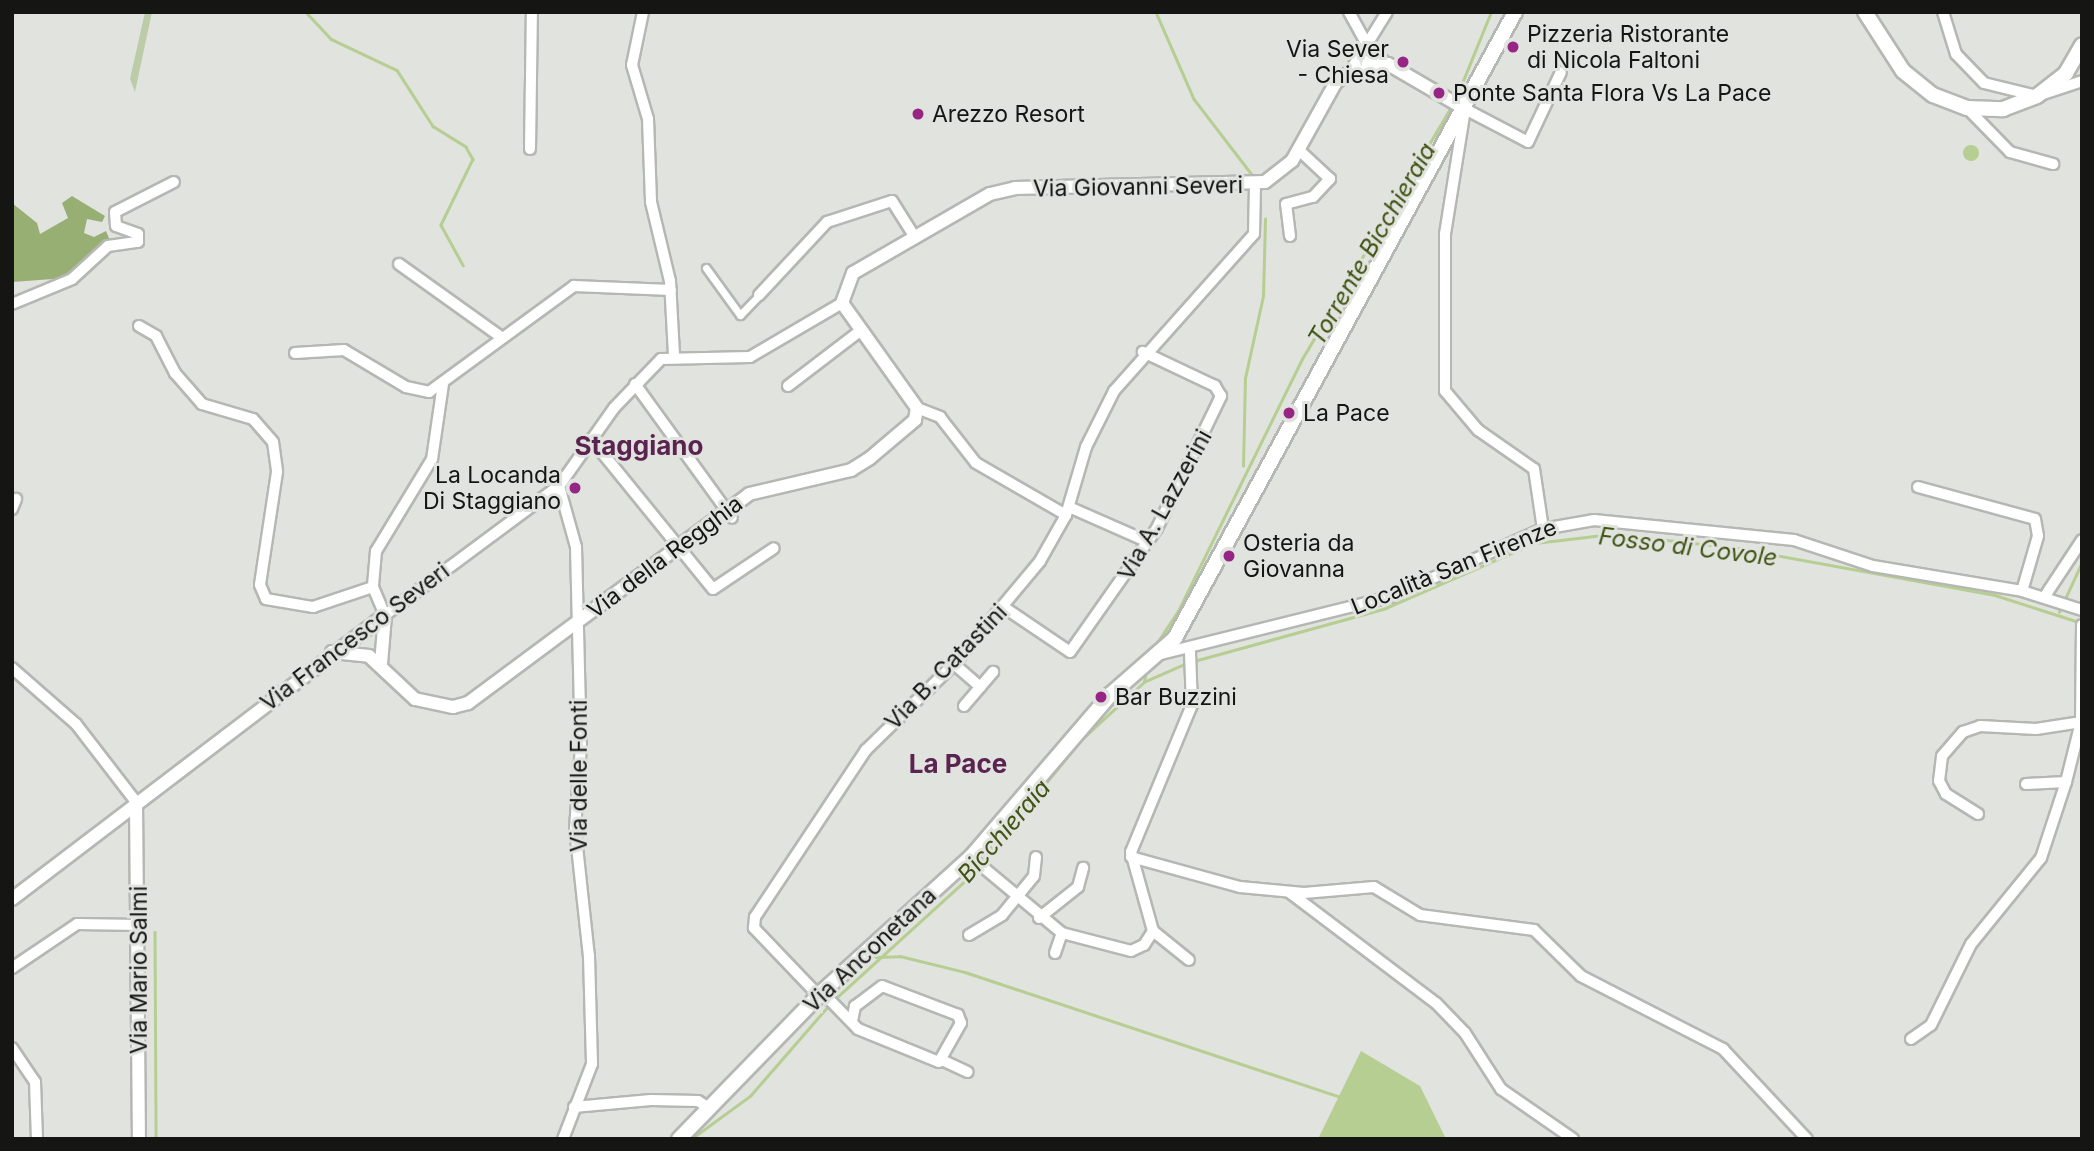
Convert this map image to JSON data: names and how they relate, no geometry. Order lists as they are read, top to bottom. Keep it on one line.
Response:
{"streets":{"main road":["Via Anconetana"],"street":["Via Giovanni Severi","Via A. Lazzerini","Via della Regghia","Località San Firenze","Via Francesco Severi","Via B. Catastini","Via delle Fonti","Via Mario Salmi"]},"crossings":[["Via Giovanni Severi","Via B. Catastini"],["Via A. Lazzerini","Via B. Catastini"],["Via della Regghia","Via Francesco Severi"],["Via della Regghia","Via delle Fonti"],["Località San Firenze","Via Anconetana"],["Via Francesco Severi","Via delle Fonti"],["Via Francesco Severi","Via Mario Salmi"],["Via B. Catastini","Via Anconetana"]],"districts":["Staggiano","La Pace"],"water":["Torrente Bicchieraia","Fosso di Covole","Bicchieraia"],"places":["Pizzeria Ristorante di Nicola Faltoni","Via Sever - Chiesa","Ponte Santa Flora Vs La Pace","Arezzo Resort","La Pace","La Locanda Di Staggiano","Osteria da Giovanna","Bar Buzzini"]}
